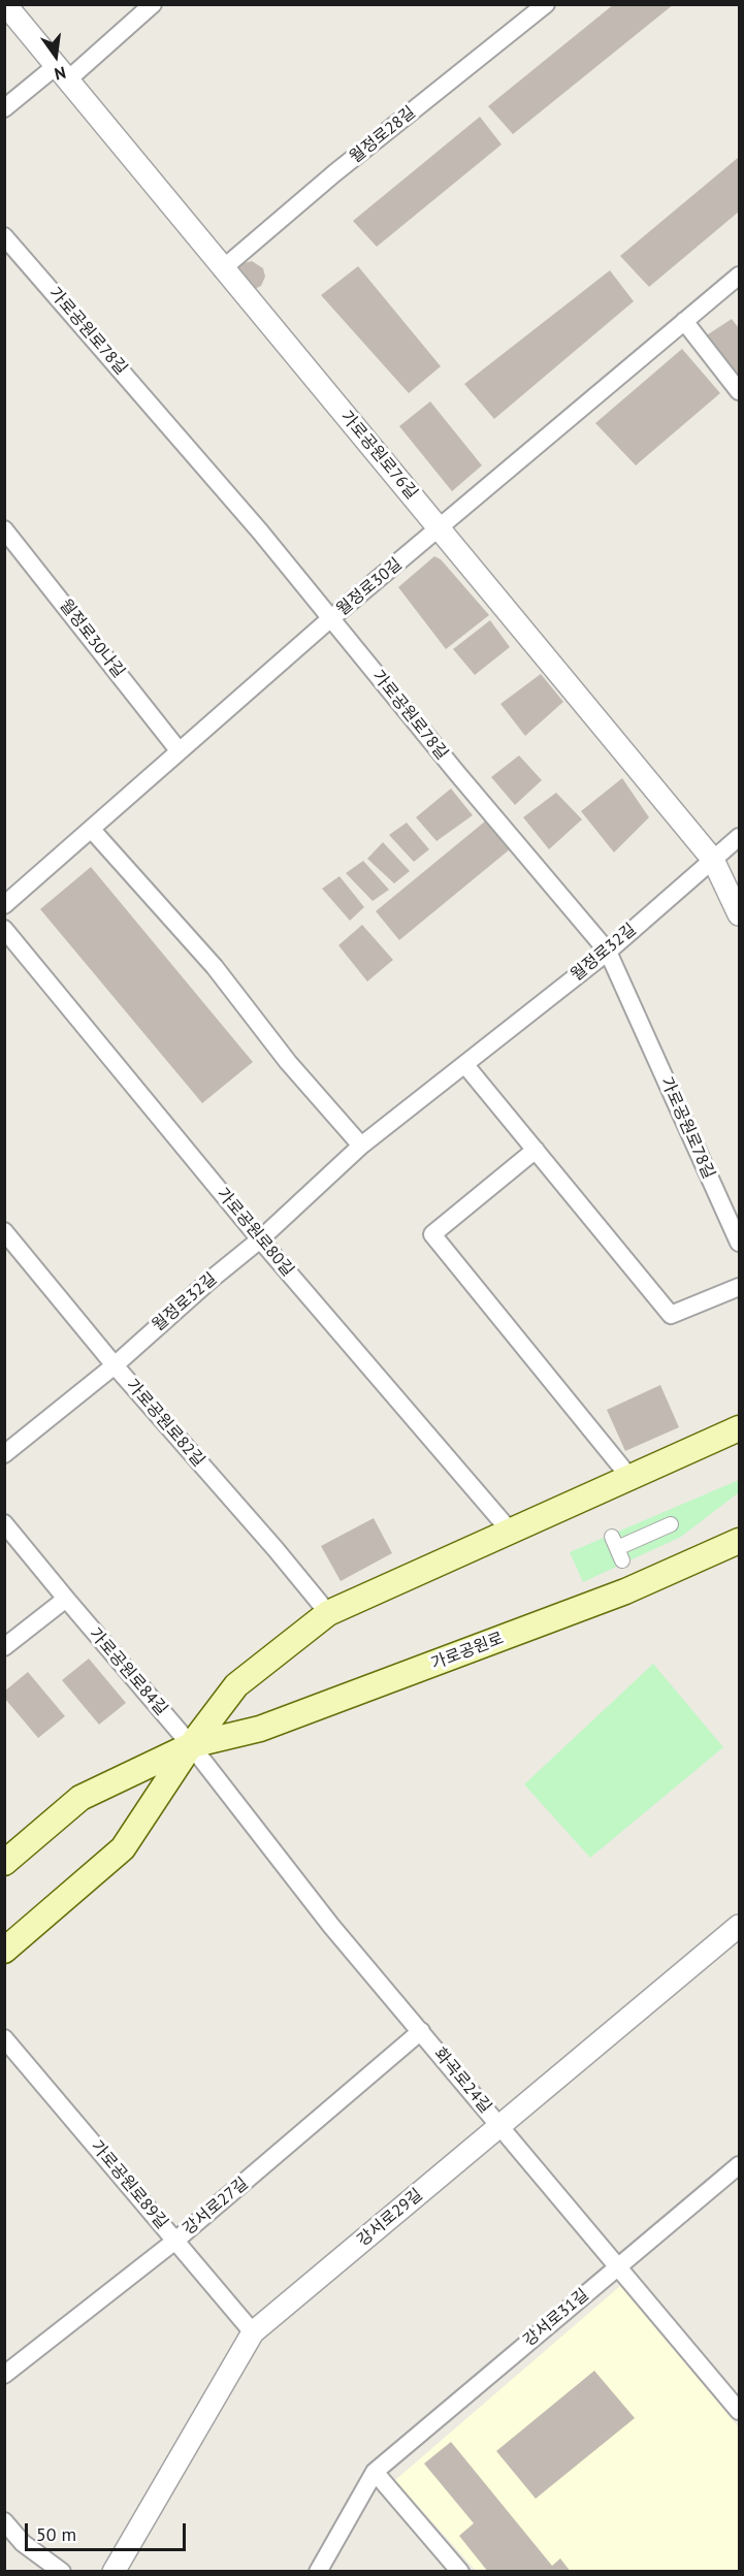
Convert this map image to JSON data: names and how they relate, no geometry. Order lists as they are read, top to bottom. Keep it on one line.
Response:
{"streets":{"main road":["가로공원로"],"street":["월정로28길","가로공원로78길","가로공원로76길","월정로30길","월정로30나길","월정로32길","가로공원로80길","가로공원로82길","가로공원로84길","화곡로24길","가로공원로89길","강서로27길","강서로29길","강서로31길"]},"crossings":[["월정로28길","가로공원로76길"],["가로공원로78길","월정로30길"],["가로공원로78길","월정로32길"],["가로공원로76길","월정로30길"],["가로공원로76길","월정로32길"],["월정로30길","월정로30나길"],["월정로32길","가로공원로80길"],["월정로32길","가로공원로82길"],["가로공원로80길","가로공원로"],["가로공원로82길","가로공원로"],["가로공원로","가로공원로84길"],["가로공원로","화곡로24길"],["가로공원로84길","화곡로24길"],["화곡로24길","강서로27길"],["화곡로24길","강서로29길"],["화곡로24길","강서로31길"],["가로공원로89길","강서로27길"],["가로공원로89길","강서로29길"]],"scale_bar":"50 m","north":"bottom"}
